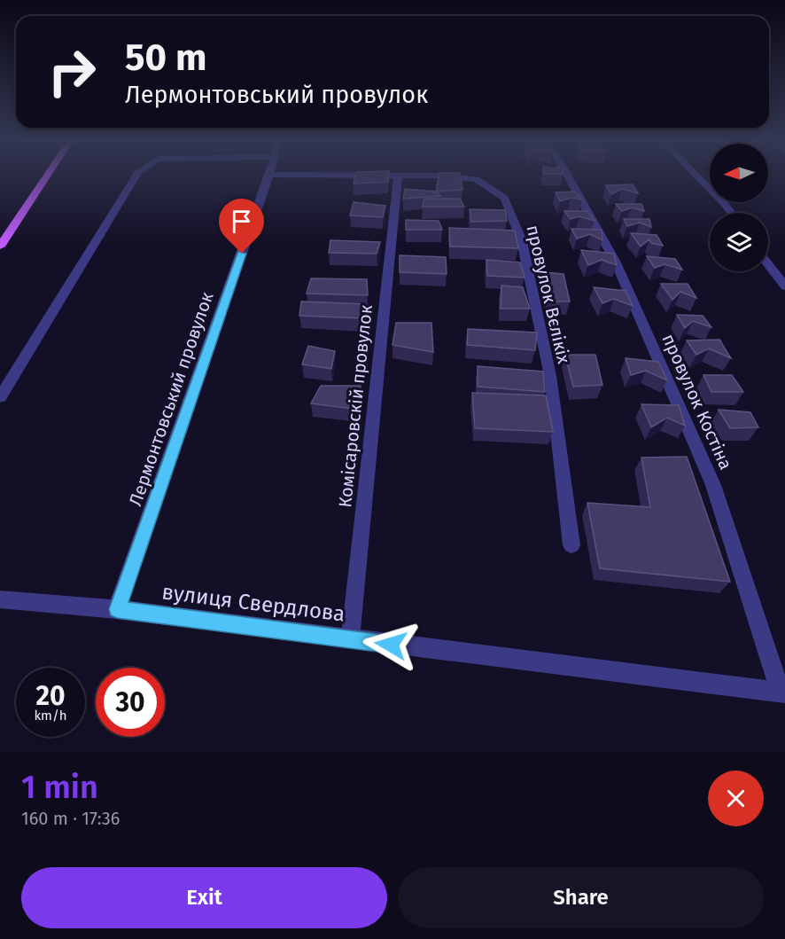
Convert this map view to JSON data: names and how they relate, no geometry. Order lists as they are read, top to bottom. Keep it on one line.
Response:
{"streets":{"street":["провулок Вєлікіх","Лермонтовський провулок","провулок Костіна","Комісаровскій провулок","вулиця Свердлова"]},"crossings":[["Лермонтовський провулок","вулиця Свердлова"],["провулок Костіна","вулиця Свердлова"],["Комісаровскій провулок","вулиця Свердлова"]],"north":"left","page":{"turn":["50 m","Лермонтовський провулок"],"speed":"20 km/h","limit":"30","heading":["1 min","160 m · 17:36"],"buttons":["Exit","Share"]}}
